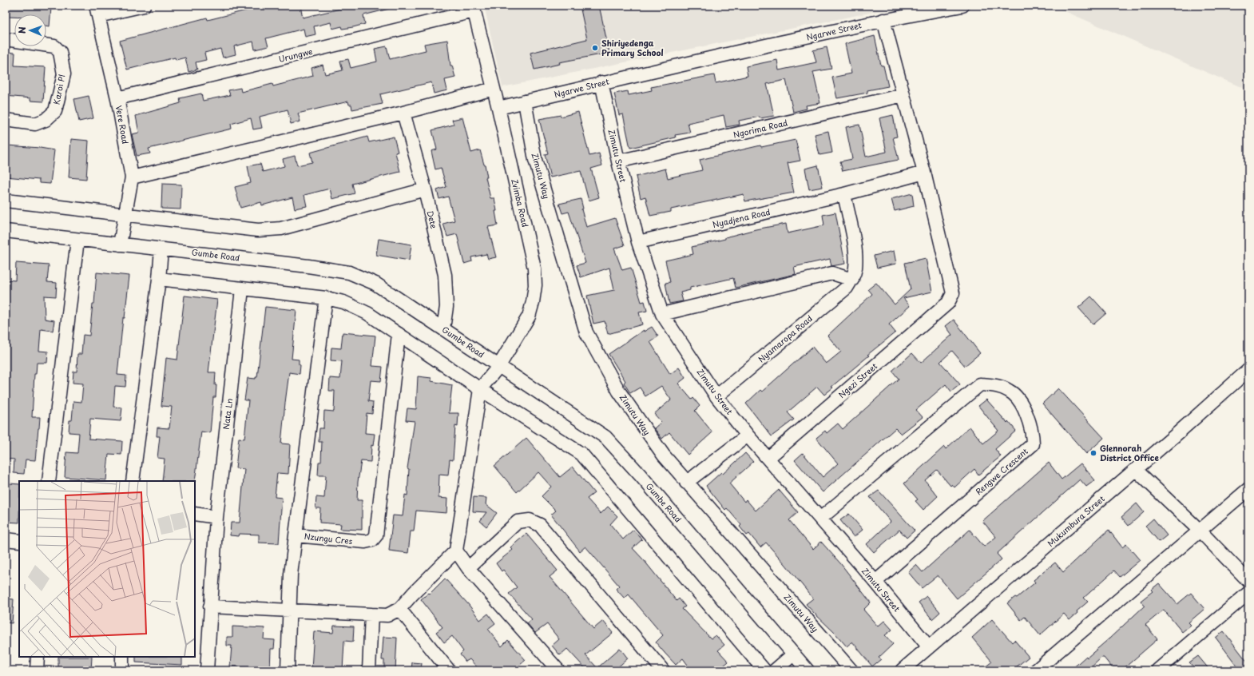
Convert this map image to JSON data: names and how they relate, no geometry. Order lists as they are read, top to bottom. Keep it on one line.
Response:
{"streets":{"street":["Ngarwe Street","Urungwe","Karoi Pl","Vere Road","Ngorima Road","Zimutu Street","Zimutu Way","Zvimba Road","Nyadjena Road","Dete","Gumbe Road","Nyamaropa Road","Ngezi Street","Nata Ln","Rengwe Crescent","Mukumbura Street","Nzungu Cres"]},"crossings":[["Ngarwe Street","Zimutu Street"],["Ngarwe Street","Zimutu Way"],["Ngarwe Street","Zvimba Road"],["Urungwe","Vere Road"],["Urungwe","Zvimba Road"],["Vere Road","Gumbe Road"],["Ngorima Road","Zimutu Street"],["Zimutu Street","Nyadjena Road"],["Zimutu Street","Nyamaropa Road"],["Zimutu Street","Ngezi Street"],["Zimutu Street","Rengwe Crescent"],["Zimutu Street","Mukumbura Street"],["Zvimba Road","Gumbe Road"],["Nyadjena Road","Ngezi Street"],["Dete","Gumbe Road"]],"places":["Shiriyedenga Primary School","Glennorah District Office"],"north":"left"}
